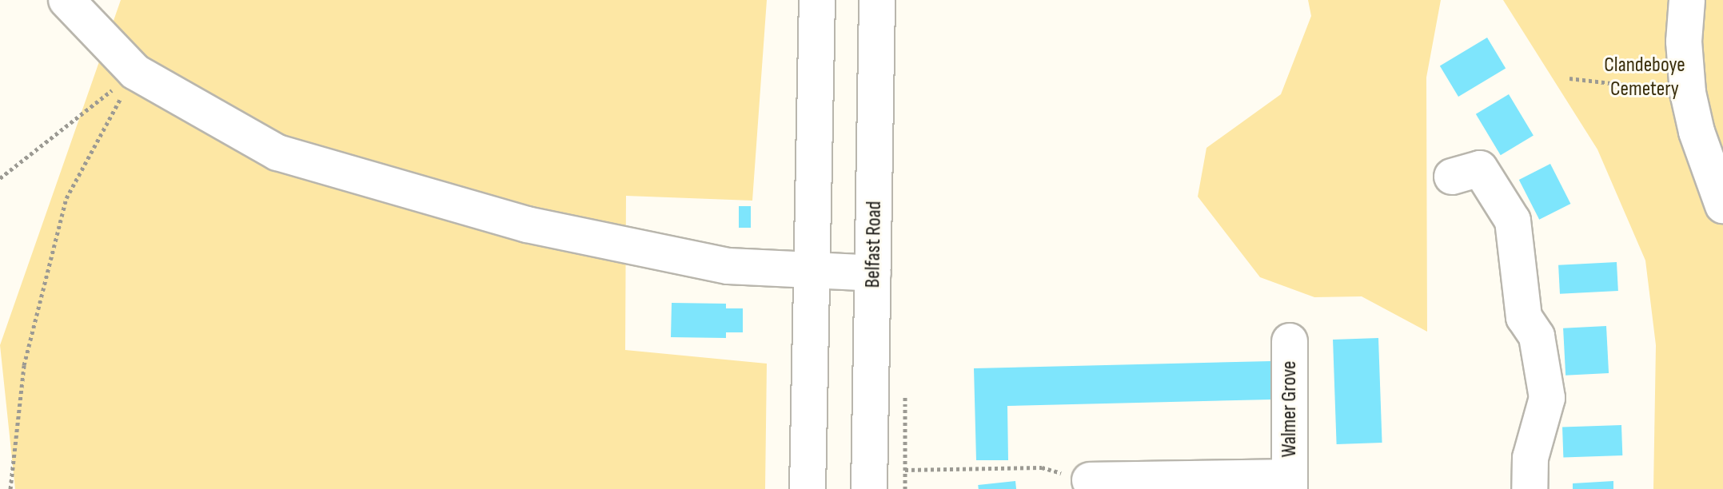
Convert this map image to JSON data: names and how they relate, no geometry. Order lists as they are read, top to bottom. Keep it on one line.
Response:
{"streets":{"main road":["Belfast Road","Walmer Grove"]},"parks":["Clandeboye Cemetery"]}
